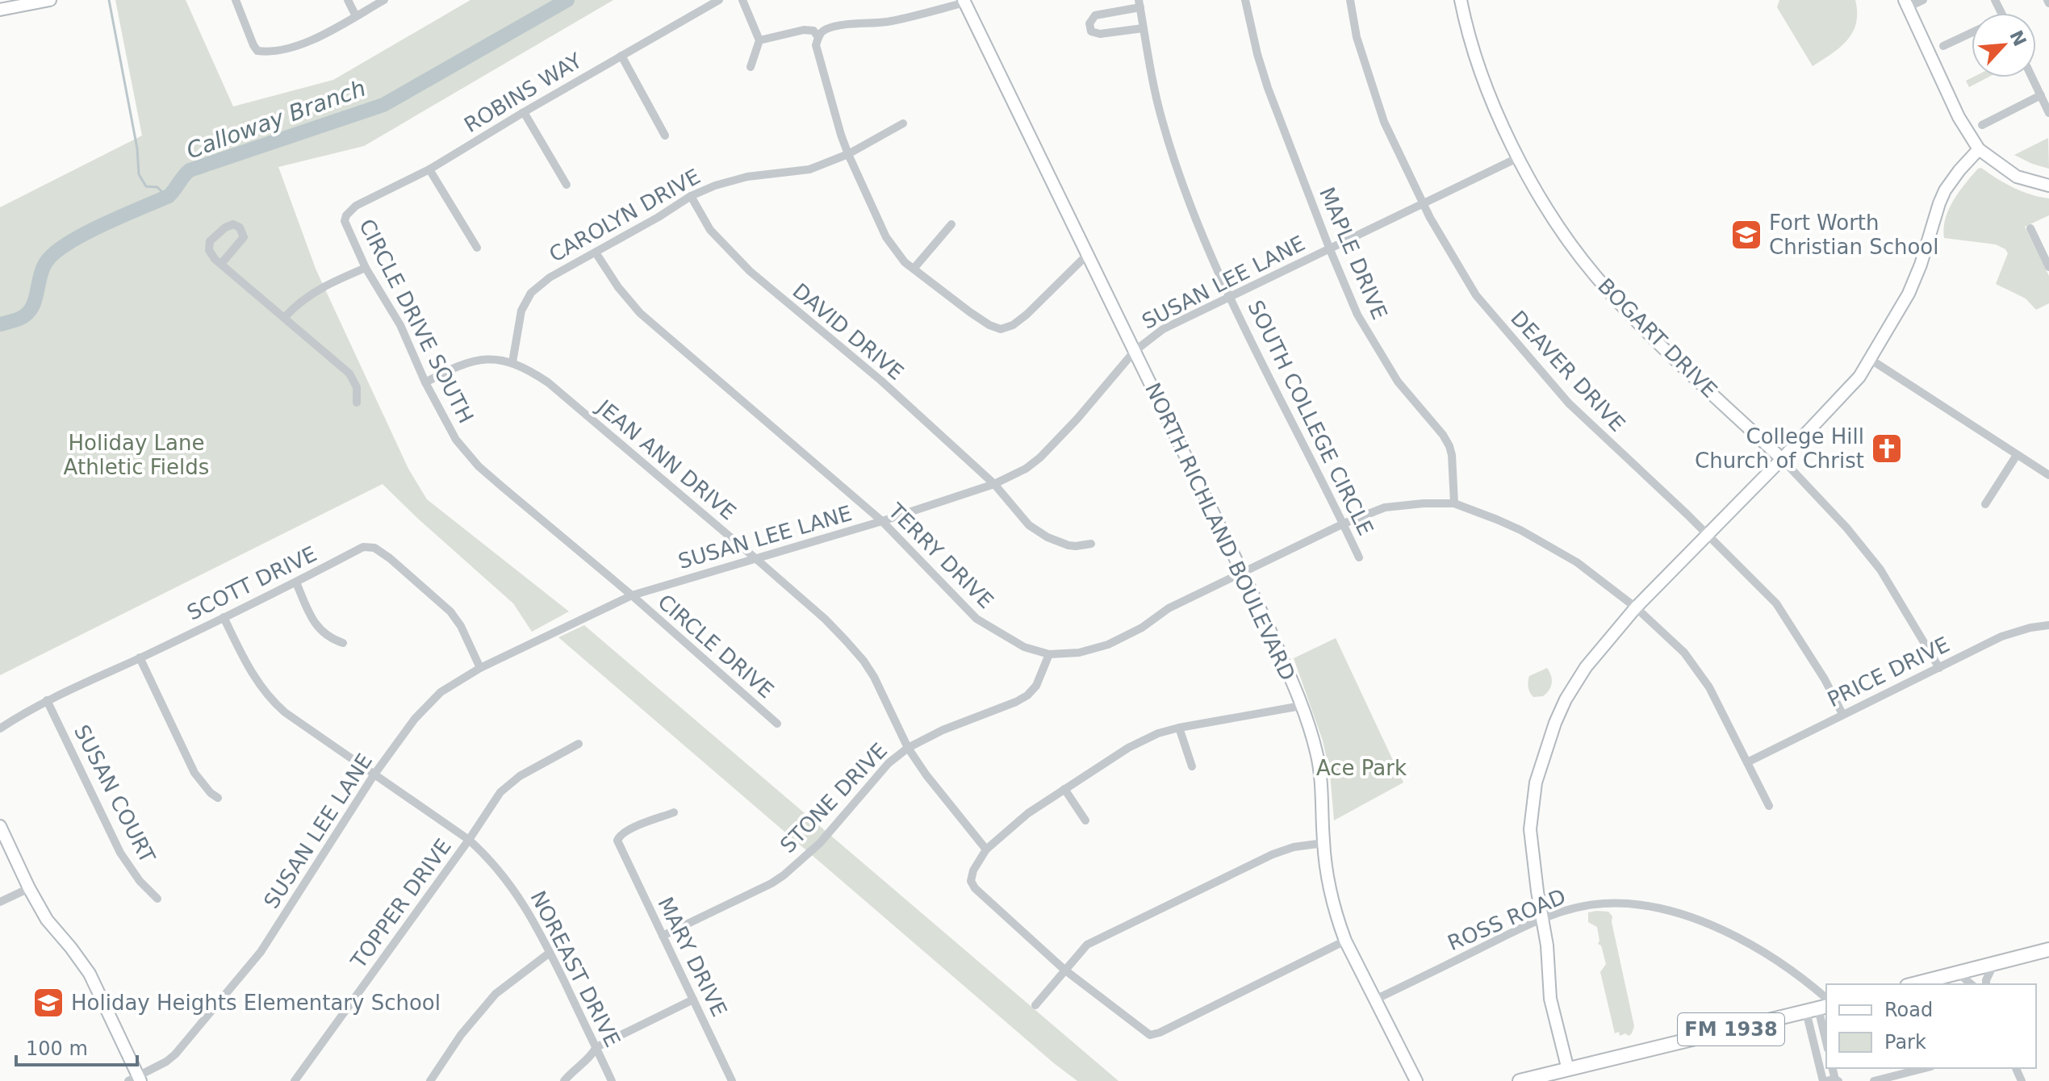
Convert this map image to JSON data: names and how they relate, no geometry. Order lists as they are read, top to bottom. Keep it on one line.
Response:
{"streets":{"main road":["FM 1938"],"street":["ROBINS WAY","CAROLYN DRIVE","MAPLE DRIVE","SUSAN LEE LANE","CIRCLE DRIVE SOUTH","DAVID DRIVE","BOGART DRIVE","DEAVER DRIVE","SOUTH COLLEGE CIRCLE","JEAN ANN DRIVE","NORTH RICHLAND BOULEVARD","TERRY DRIVE","SCOTT DRIVE","CIRCLE DRIVE","PRICE DRIVE","SUSAN COURT","STONE DRIVE","TOPPER DRIVE","ROSS ROAD","MARY DRIVE","NOREAST DRIVE"]},"crossings":[["ROBINS WAY","CIRCLE DRIVE SOUTH"],["CAROLYN DRIVE","DAVID DRIVE"],["CAROLYN DRIVE","JEAN ANN DRIVE"],["CAROLYN DRIVE","TERRY DRIVE"],["MAPLE DRIVE","SUSAN LEE LANE"],["MAPLE DRIVE","TERRY DRIVE"],["SUSAN LEE LANE","CIRCLE DRIVE SOUTH"],["SUSAN LEE LANE","DAVID DRIVE"],["SUSAN LEE LANE","BOGART DRIVE"],["SUSAN LEE LANE","DEAVER DRIVE"],["SUSAN LEE LANE","SOUTH COLLEGE CIRCLE"],["SUSAN LEE LANE","JEAN ANN DRIVE"],["SUSAN LEE LANE","NORTH RICHLAND BOULEVARD"],["SUSAN LEE LANE","TERRY DRIVE"],["SUSAN LEE LANE","SCOTT DRIVE"],["SUSAN LEE LANE","CIRCLE DRIVE"],["SUSAN LEE LANE","NOREAST DRIVE"],["CIRCLE DRIVE SOUTH","JEAN ANN DRIVE"],["CIRCLE DRIVE SOUTH","CIRCLE DRIVE"],["BOGART DRIVE","PRICE DRIVE"],["DEAVER DRIVE","PRICE DRIVE"],["SOUTH COLLEGE CIRCLE","TERRY DRIVE"],["JEAN ANN DRIVE","STONE DRIVE"],["NORTH RICHLAND BOULEVARD","TERRY DRIVE"],["NORTH RICHLAND BOULEVARD","ROSS ROAD"],["TERRY DRIVE","PRICE DRIVE"],["TERRY DRIVE","STONE DRIVE"],["SCOTT DRIVE","SUSAN COURT"],["SCOTT DRIVE","NOREAST DRIVE"],["STONE DRIVE","MARY DRIVE"],["TOPPER DRIVE","NOREAST DRIVE"],["ROSS ROAD","FM 1938"]],"water":["Calloway Branch"],"parks":["Holiday Lane Athletic Fields","Ace Park"],"places":{"school or university":["Fort Worth Christian School","Holiday Heights Elementary School"],"church":["College Hill Church of Christ"]},"legend":["Road","Park"],"scale_bar":"100 m","north":"top right"}
